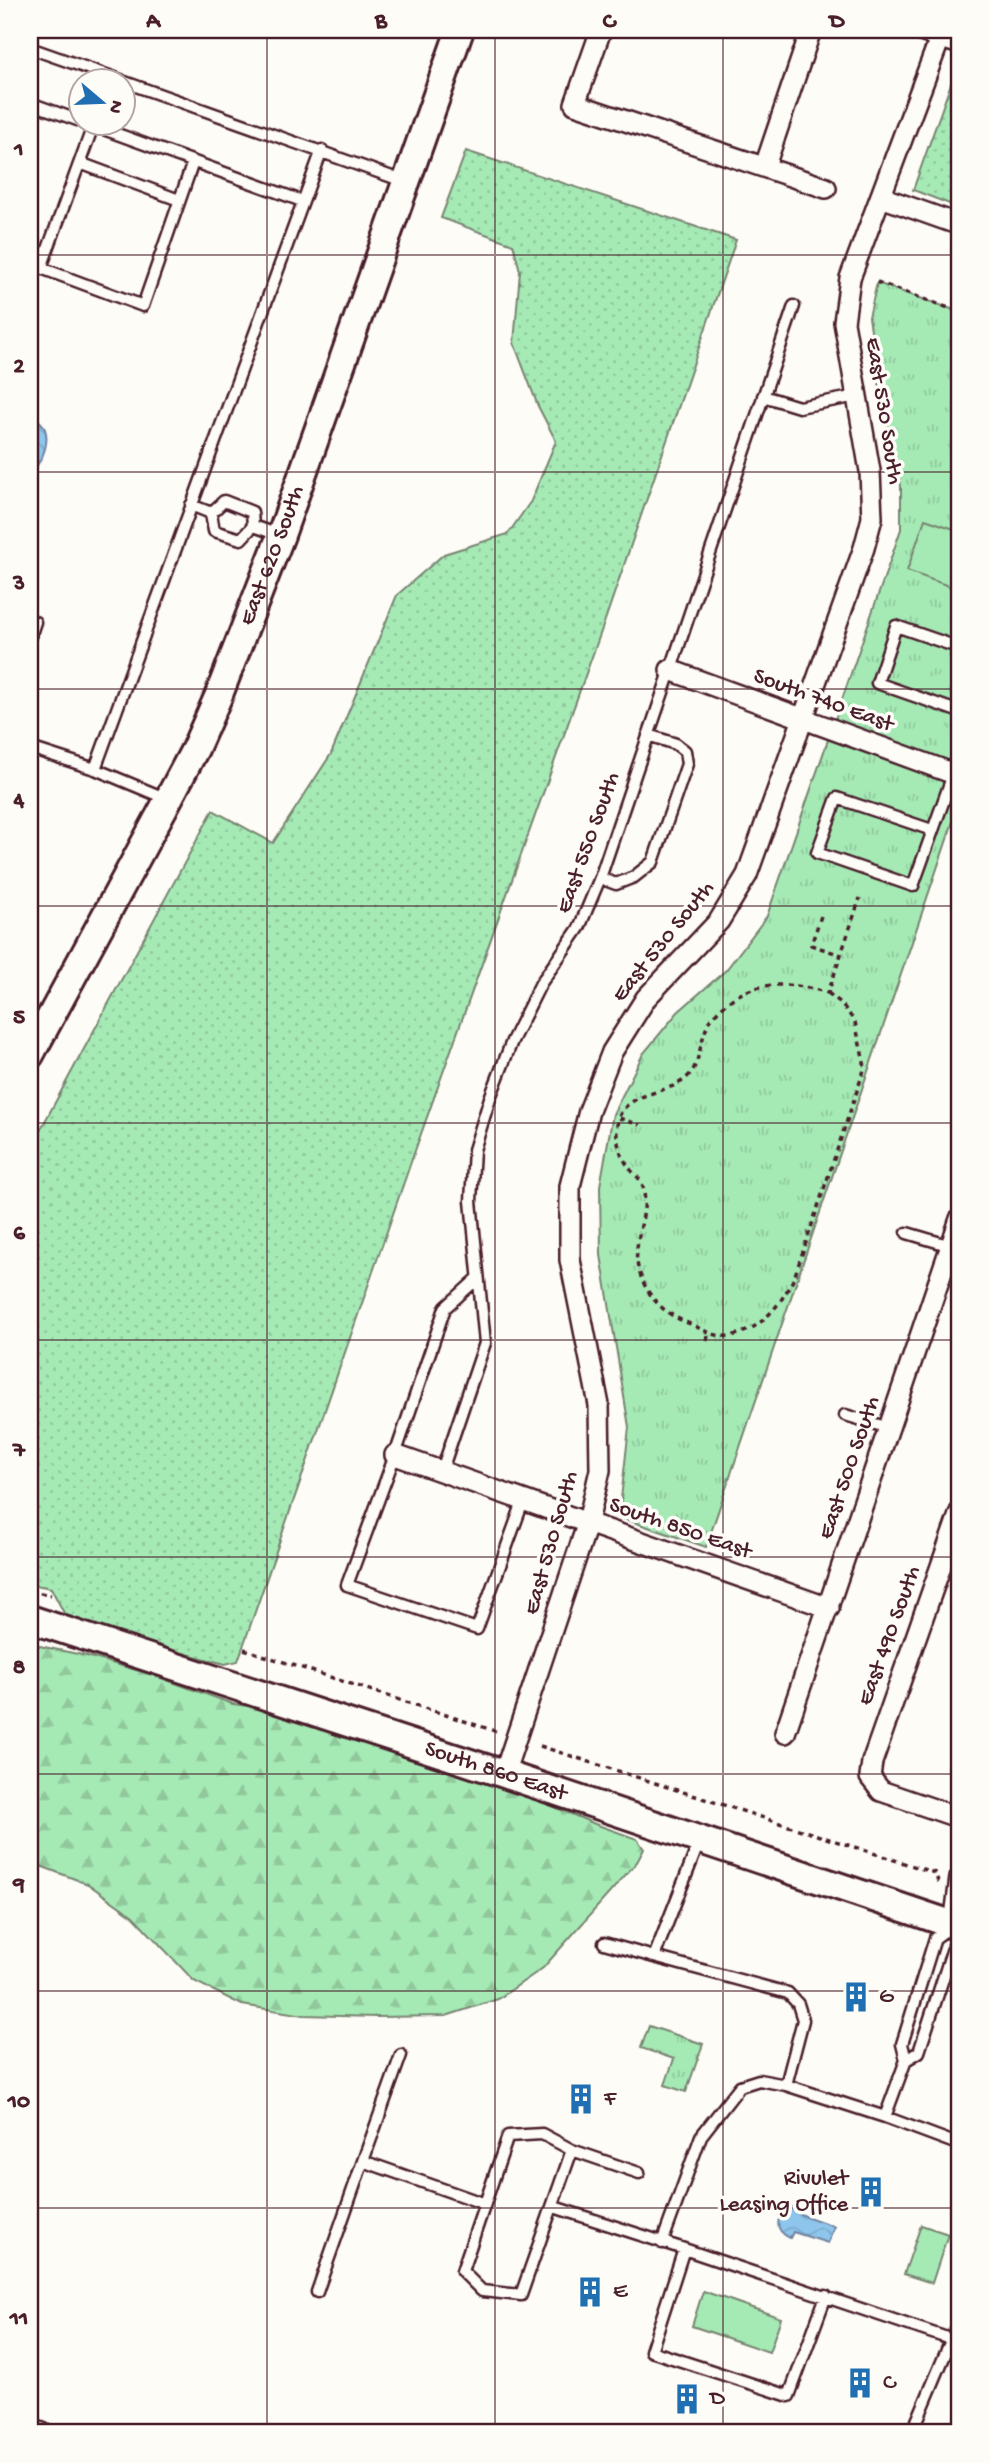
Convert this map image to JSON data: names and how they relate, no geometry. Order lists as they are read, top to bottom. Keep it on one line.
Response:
{"streets":{"street":["East 530 South","East 620 South","South 740 East","East 500 South","South 850 East","East 490 South","South 860 East"],"lane":["East 550 South"]},"crossings":[["East 530 South","South 740 East"],["East 530 South","South 850 East"],["East 530 South","South 860 East"],["South 740 East","East 550 South"],["East 550 South","South 850 East"],["East 500 South","South 850 East"]],"places":{"building":["G","F","Rivulet Leasing Office","E","C","D"]},"north":"right","grid":{"columns":["A","B","C","D"],"rows":["1","2","3","4","5","6","7","8","9","10","11"]}}
